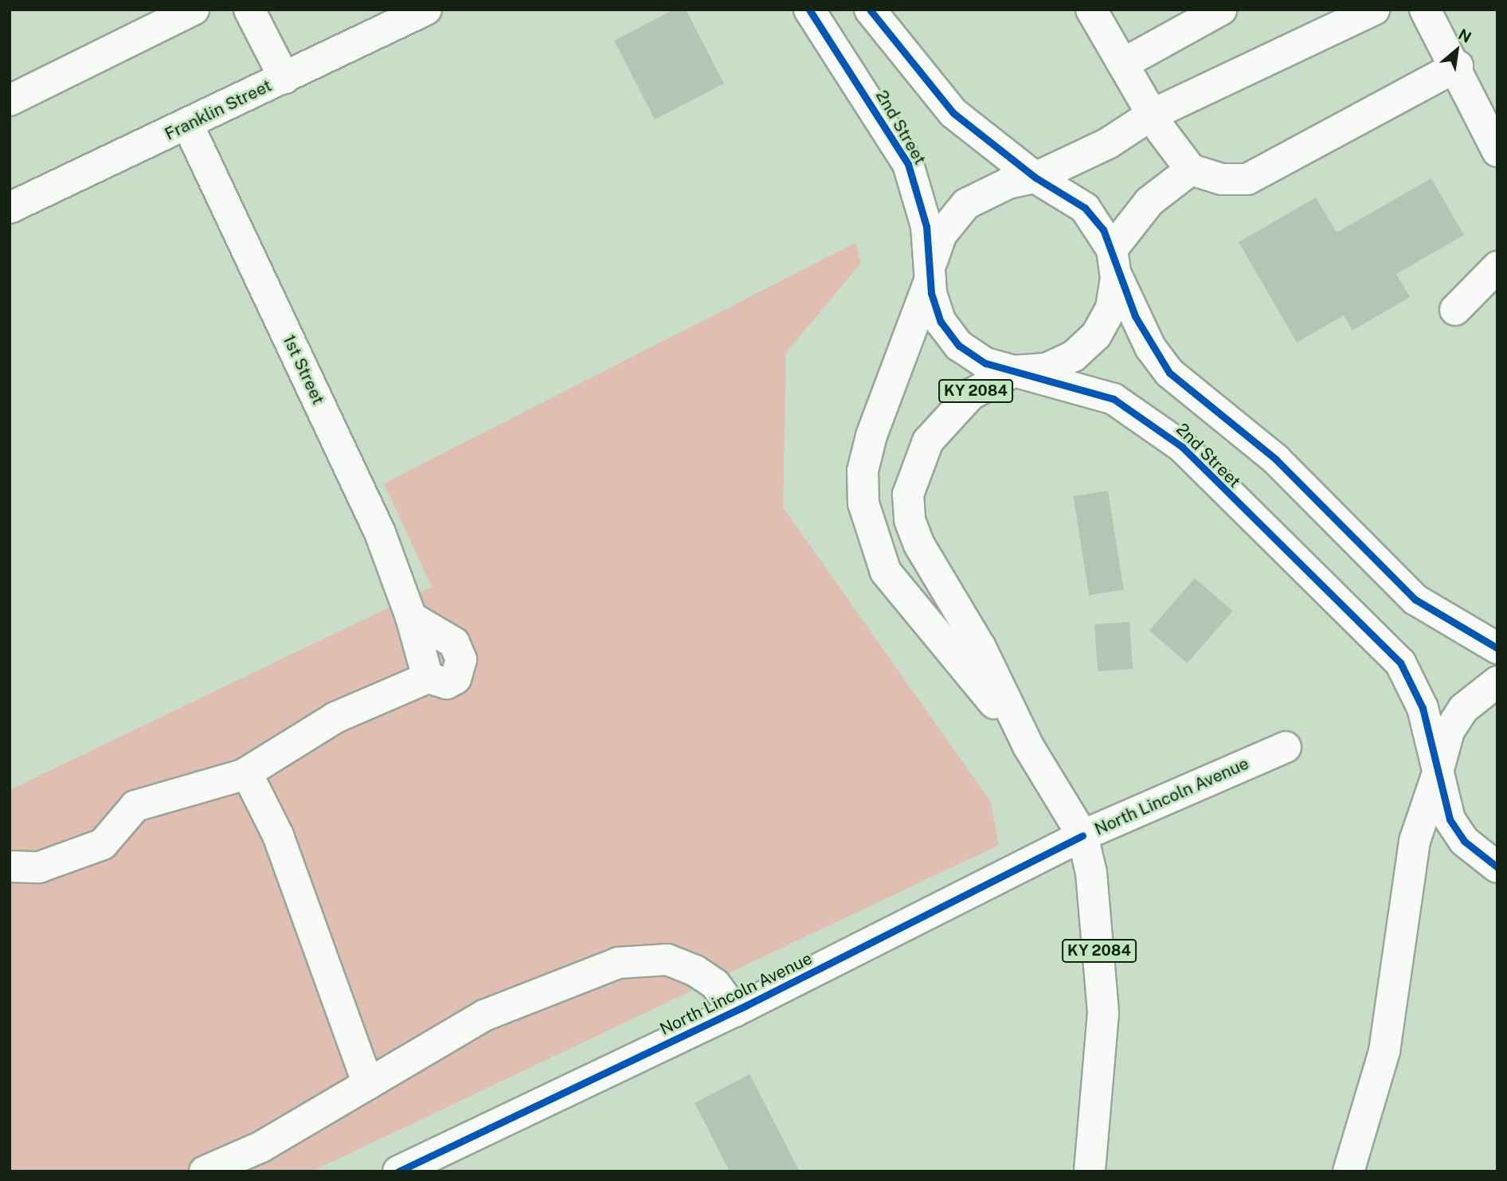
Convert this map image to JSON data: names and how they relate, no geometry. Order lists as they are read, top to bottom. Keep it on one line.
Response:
{"streets":{"main road":["Franklin Street","2nd Street","1st Street","KY 2084","North Lincoln Avenue"]},"crossings":[["Franklin Street","1st Street"],["2nd Street","KY 2084"],["KY 2084","North Lincoln Avenue"]],"north":"top right"}
